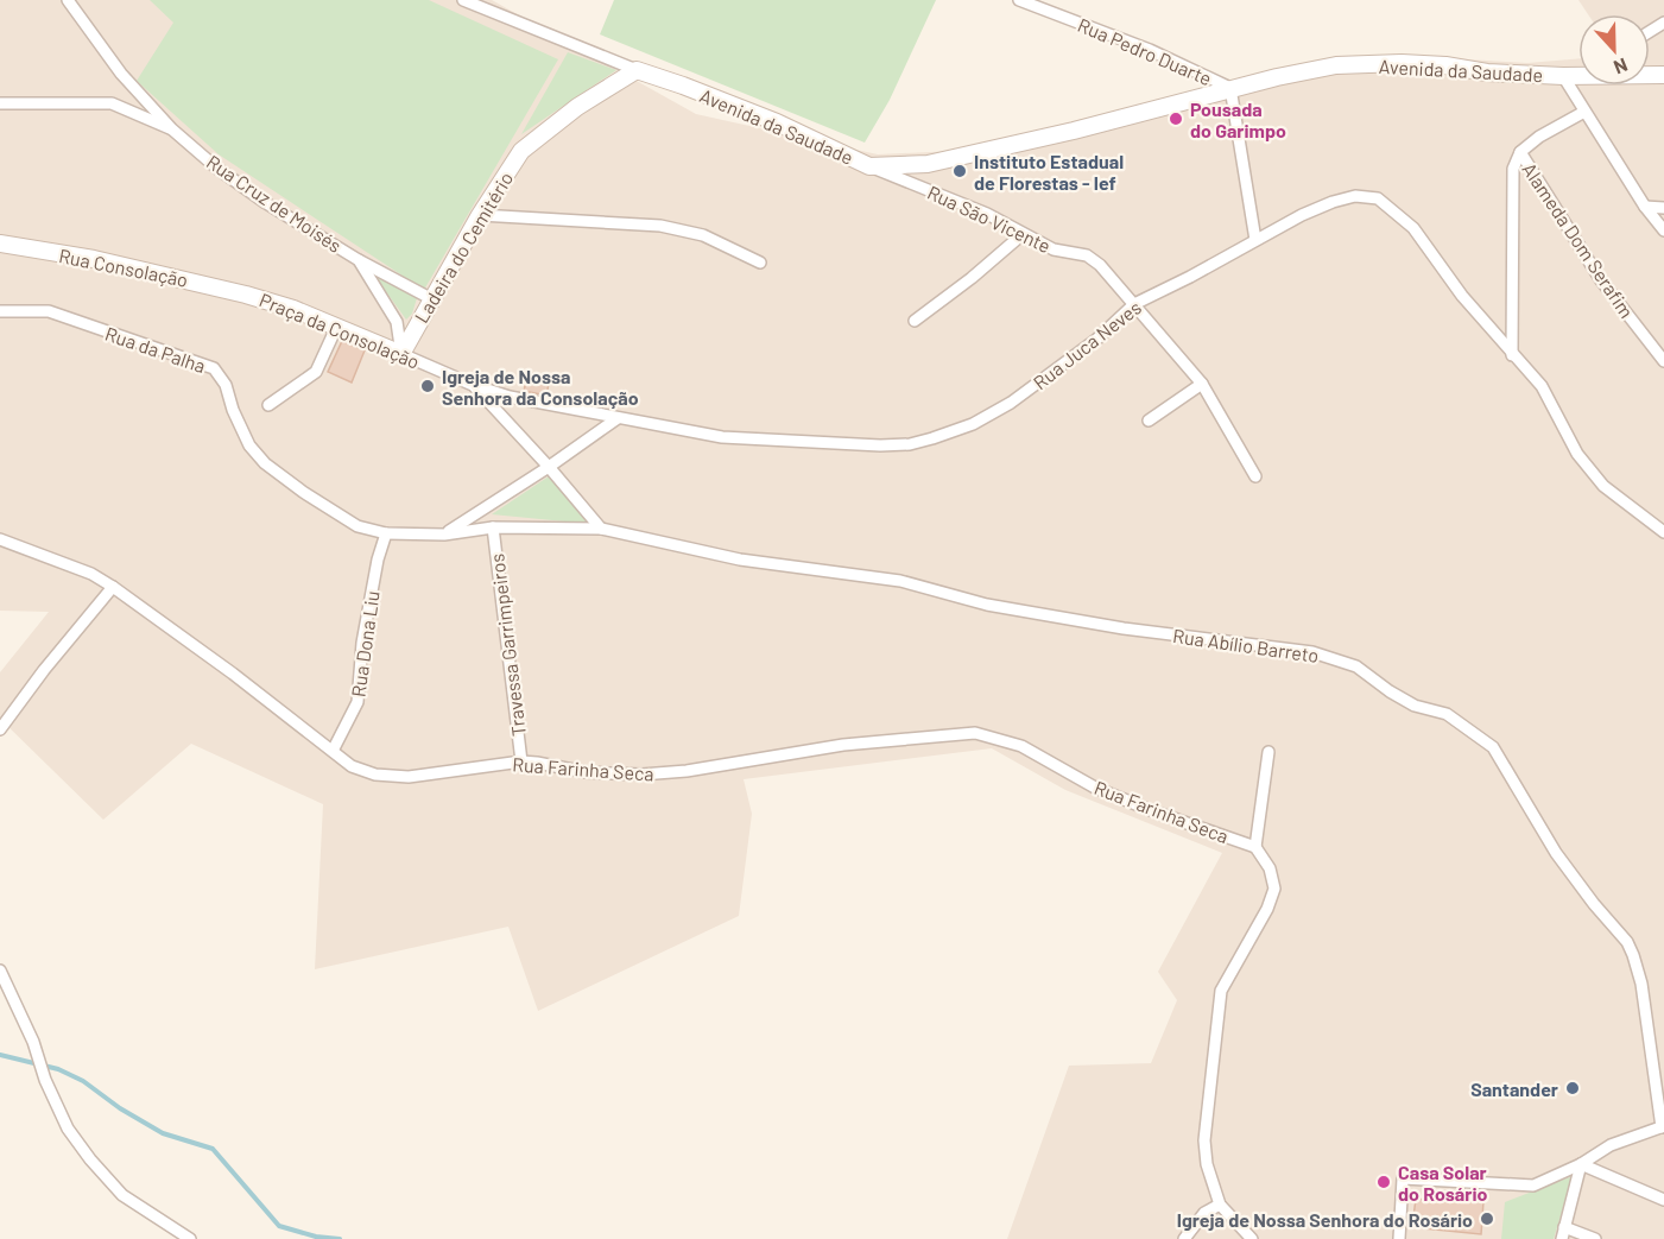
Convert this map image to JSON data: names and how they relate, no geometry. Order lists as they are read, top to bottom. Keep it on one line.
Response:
{"streets":{"street":["Rua Pedro Duarte","Avenida da Saudade","Rua Cruz de Moisés","Rua São Vicente","Alameda Dom Serafim","Ladeira do Cemitério","Rua Consolação","Praça da Consolação","Rua Juca Neves","Rua da Palha","Rua Dona Liu","Travessa Garrimpeiros","Rua Abílio Barreto","Rua Farinha Seca"]},"crossings":[["Rua Pedro Duarte","Avenida da Saudade"],["Avenida da Saudade","Rua São Vicente"],["Avenida da Saudade","Ladeira do Cemitério"],["Rua Cruz de Moisés","Ladeira do Cemitério"],["Rua Cruz de Moisés","Praça da Consolação"],["Rua São Vicente","Rua Juca Neves"],["Ladeira do Cemitério","Praça da Consolação"],["Rua Consolação","Praça da Consolação"],["Praça da Consolação","Rua Juca Neves"],["Rua da Palha","Rua Dona Liu"],["Rua da Palha","Travessa Garrimpeiros"],["Rua da Palha","Rua Abílio Barreto"],["Rua Dona Liu","Rua Farinha Seca"],["Travessa Garrimpeiros","Rua Abílio Barreto"],["Travessa Garrimpeiros","Rua Farinha Seca"]],"places":["Pousada do Garimpo","Instituto Estadual de Florestas - Ief","Igreja de Nossa Senhora da Consolação","Santander","Casa Solar do Rosário","Igreja de Nossa Senhora do Rosário"],"north":"bottom"}
